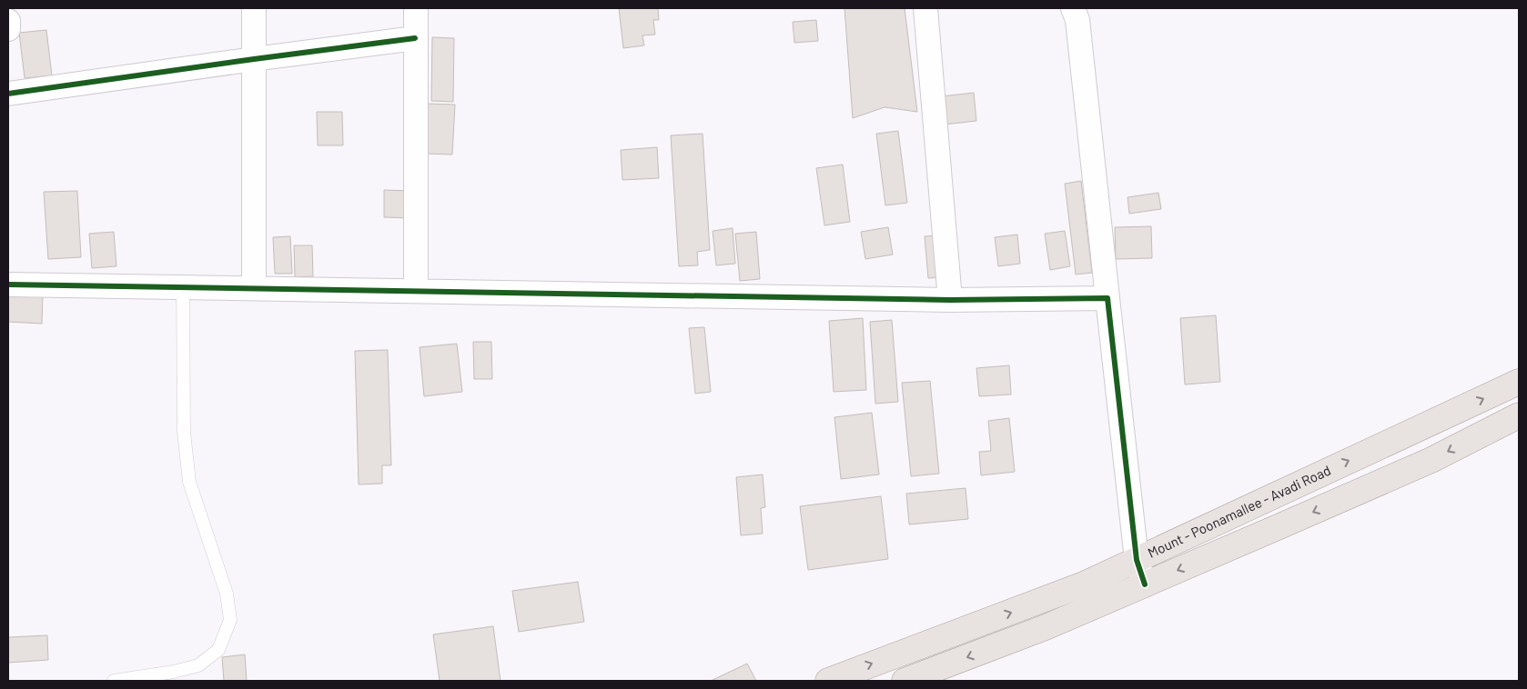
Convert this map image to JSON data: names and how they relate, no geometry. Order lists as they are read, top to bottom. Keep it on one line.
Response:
{"streets":{"main road":["Mount - Poonamallee - Avadi Road"]}}
